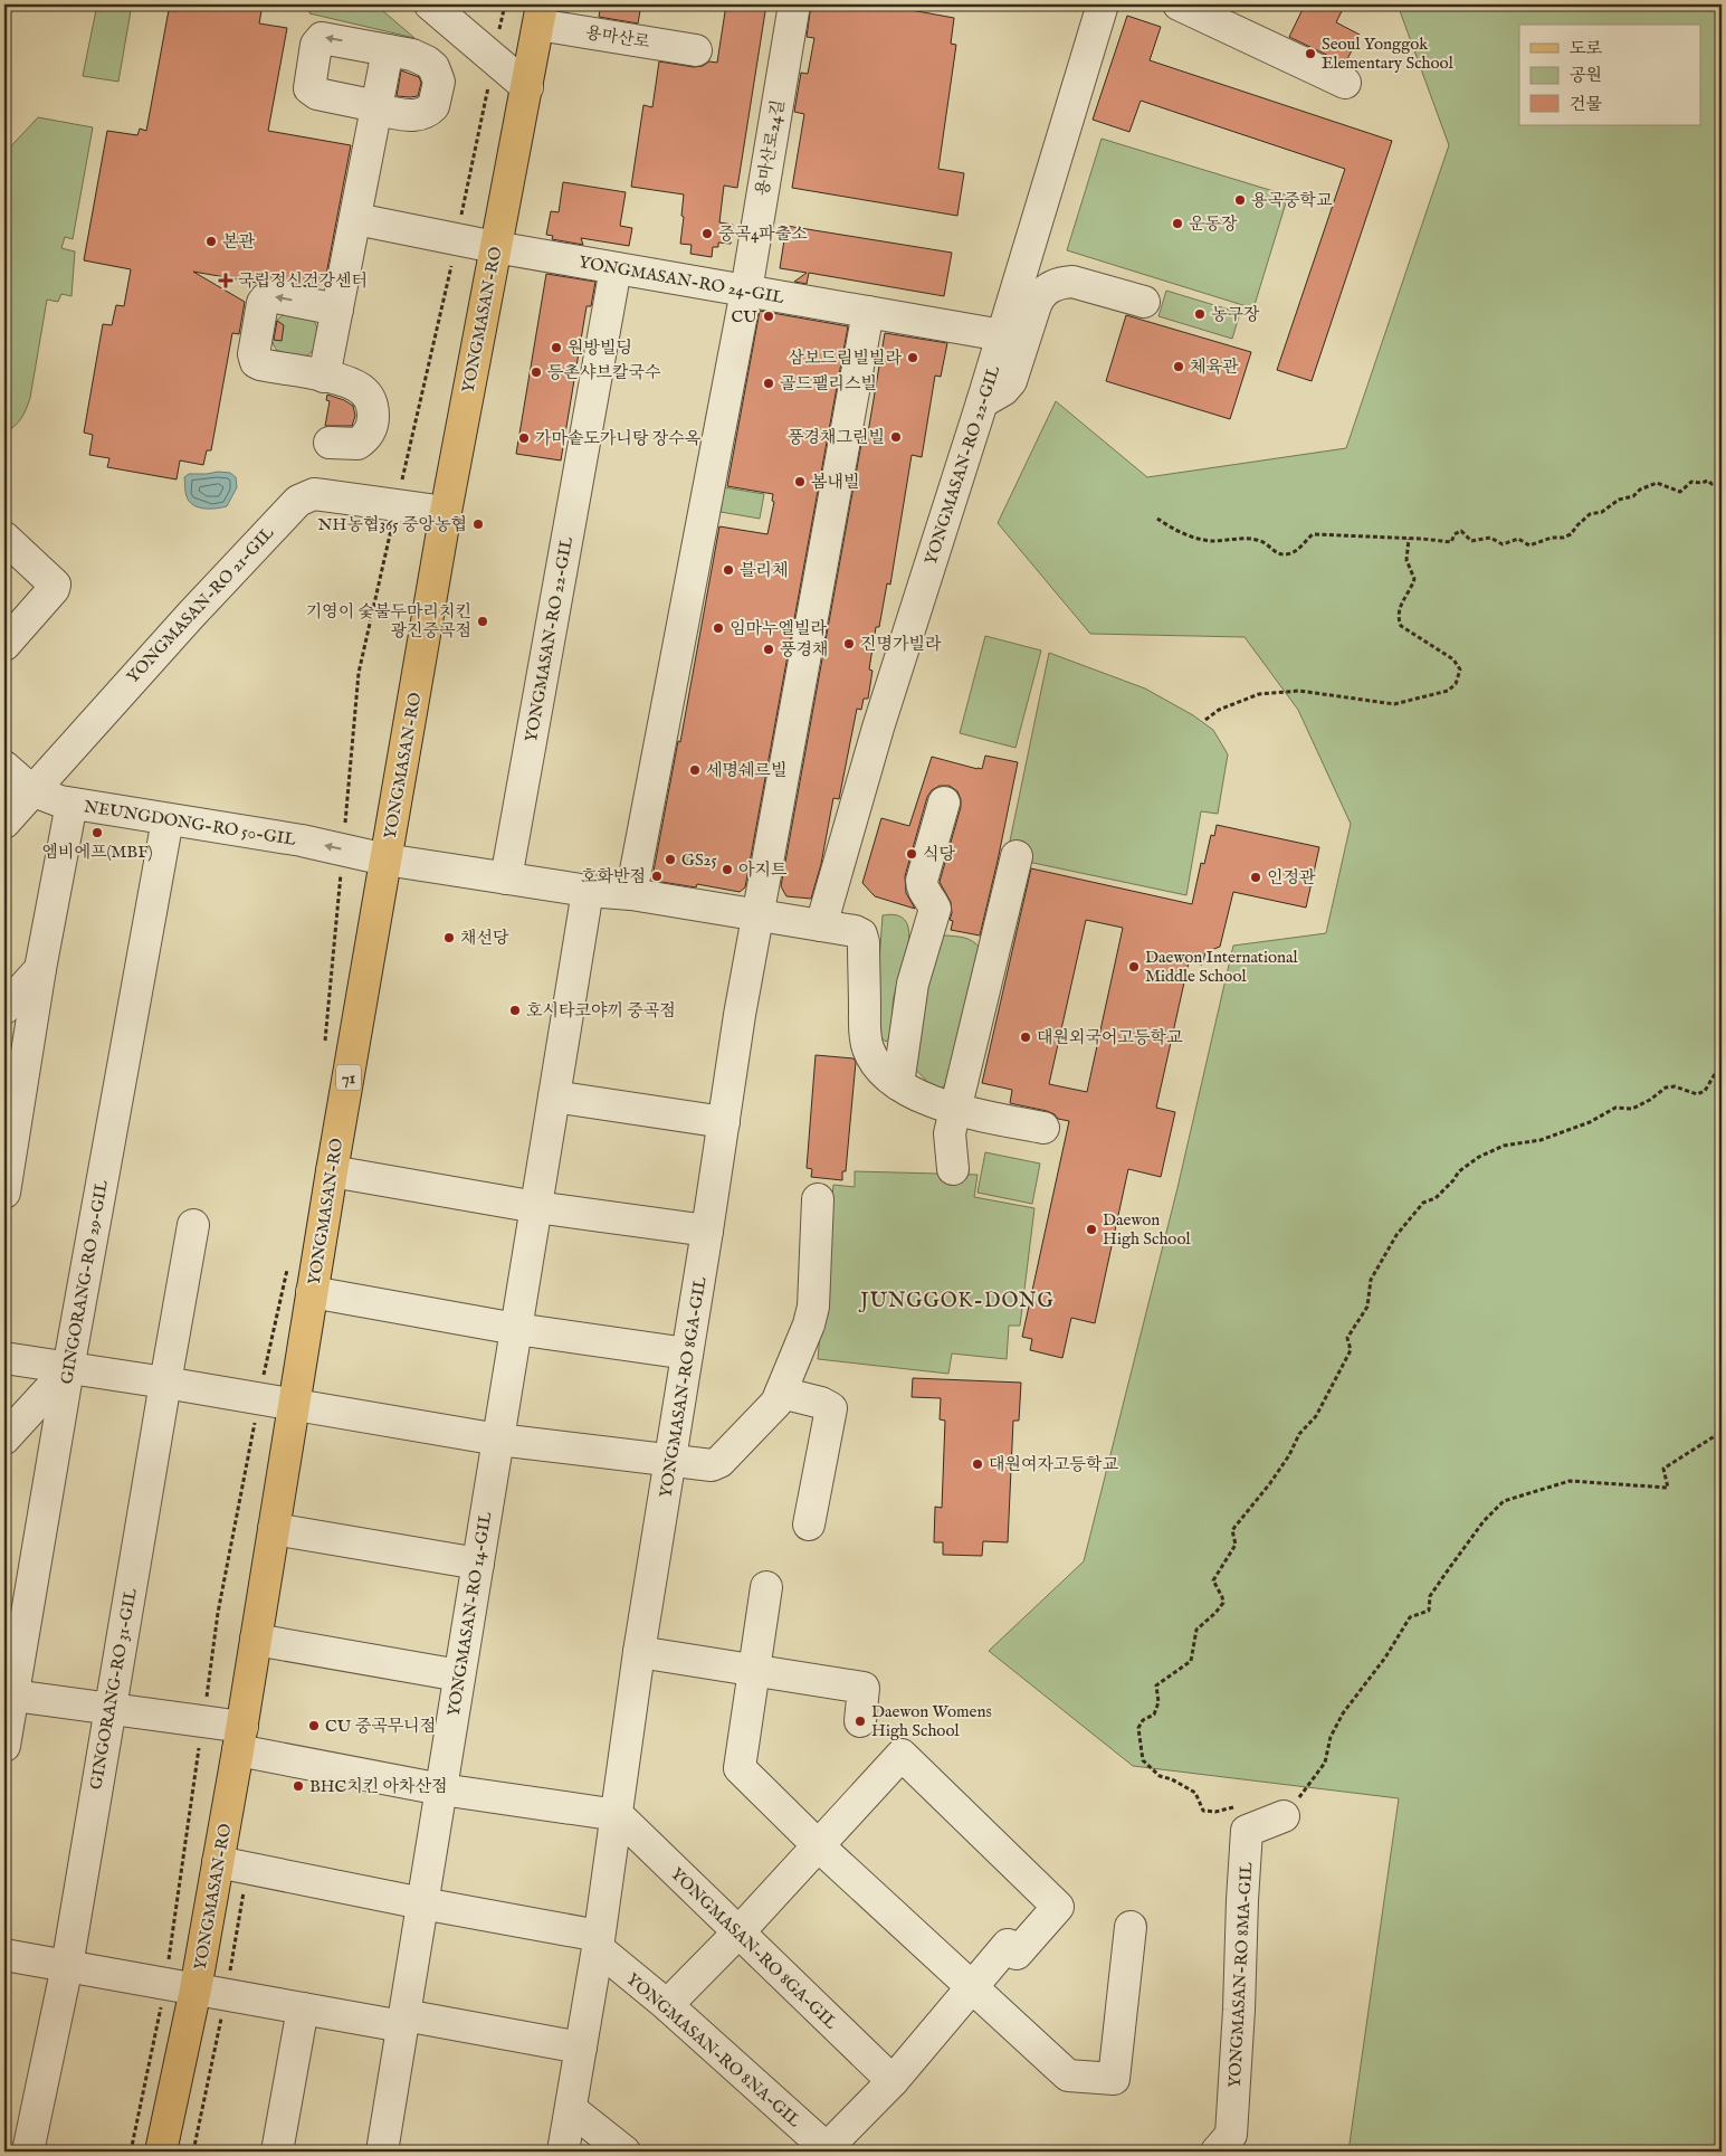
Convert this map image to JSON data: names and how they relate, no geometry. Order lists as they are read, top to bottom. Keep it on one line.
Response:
{"streets":{"main road":["YONGMASAN-RO","71"],"street":["용마산로","용마산로24길","YONGMASAN-RO 24-GIL","YONGMASAN-RO 22-GIL","YONGMASAN-RO 21-GIL","NEUNGDONG-RO 50-GIL","GINGORANG-RO 29-GIL","YONGMASAN-RO 8GA-GIL","YONGMASAN-RO 14-GIL","GINGORANG-RO 31-GIL","YONGMASAN-RO 8MA-GIL","YONGMASAN-RO 8NA-GIL"]},"crossings":[["용마산로","YONGMASAN-RO"],["용마산로24길","YONGMASAN-RO 24-GIL"],["YONGMASAN-RO 24-GIL","YONGMASAN-RO"],["YONGMASAN-RO 24-GIL","YONGMASAN-RO 22-GIL"],["YONGMASAN-RO","YONGMASAN-RO 21-GIL"],["YONGMASAN-RO","NEUNGDONG-RO 50-GIL"],["YONGMASAN-RO 21-GIL","NEUNGDONG-RO 50-GIL"],["NEUNGDONG-RO 50-GIL","GINGORANG-RO 29-GIL"],["YONGMASAN-RO 8GA-GIL","YONGMASAN-RO 8NA-GIL"]],"one_way":["NEUNGDONG-RO 50-GIL"],"districts":["JUNGGOK-DONG"],"places":{"other":["Seoul Yonggok Elementary School","용곡중학교","운동장","중곡4파출소","본관","농구장","CU","원방빌딩","삼보드림빌빌라","체육관","등촌샤브칼국수","골드팰리스빌","풍경채그린빌","가마솥도가니탕 장수옥","봄내빌","NH농협365 중앙농협","블리체","기영이 숯불두마리치킨 광진중곡점","임마누엘빌라","진명가빌라","풍경채","세명쉐르빌","엠비에프(MBF)","식당","GS25","아지트","호화반점","인정관","채선당","Daewon International Middle School","호시타코야끼 중곡점","대원외국어고등학교","Daewon High School","대원여자고등학교","Daewon Womens High School","CU 중곡무니점","BHC치킨 아차산점"],"health":["국립정신건강센터"]},"legend":["도로","공원","건물"]}
